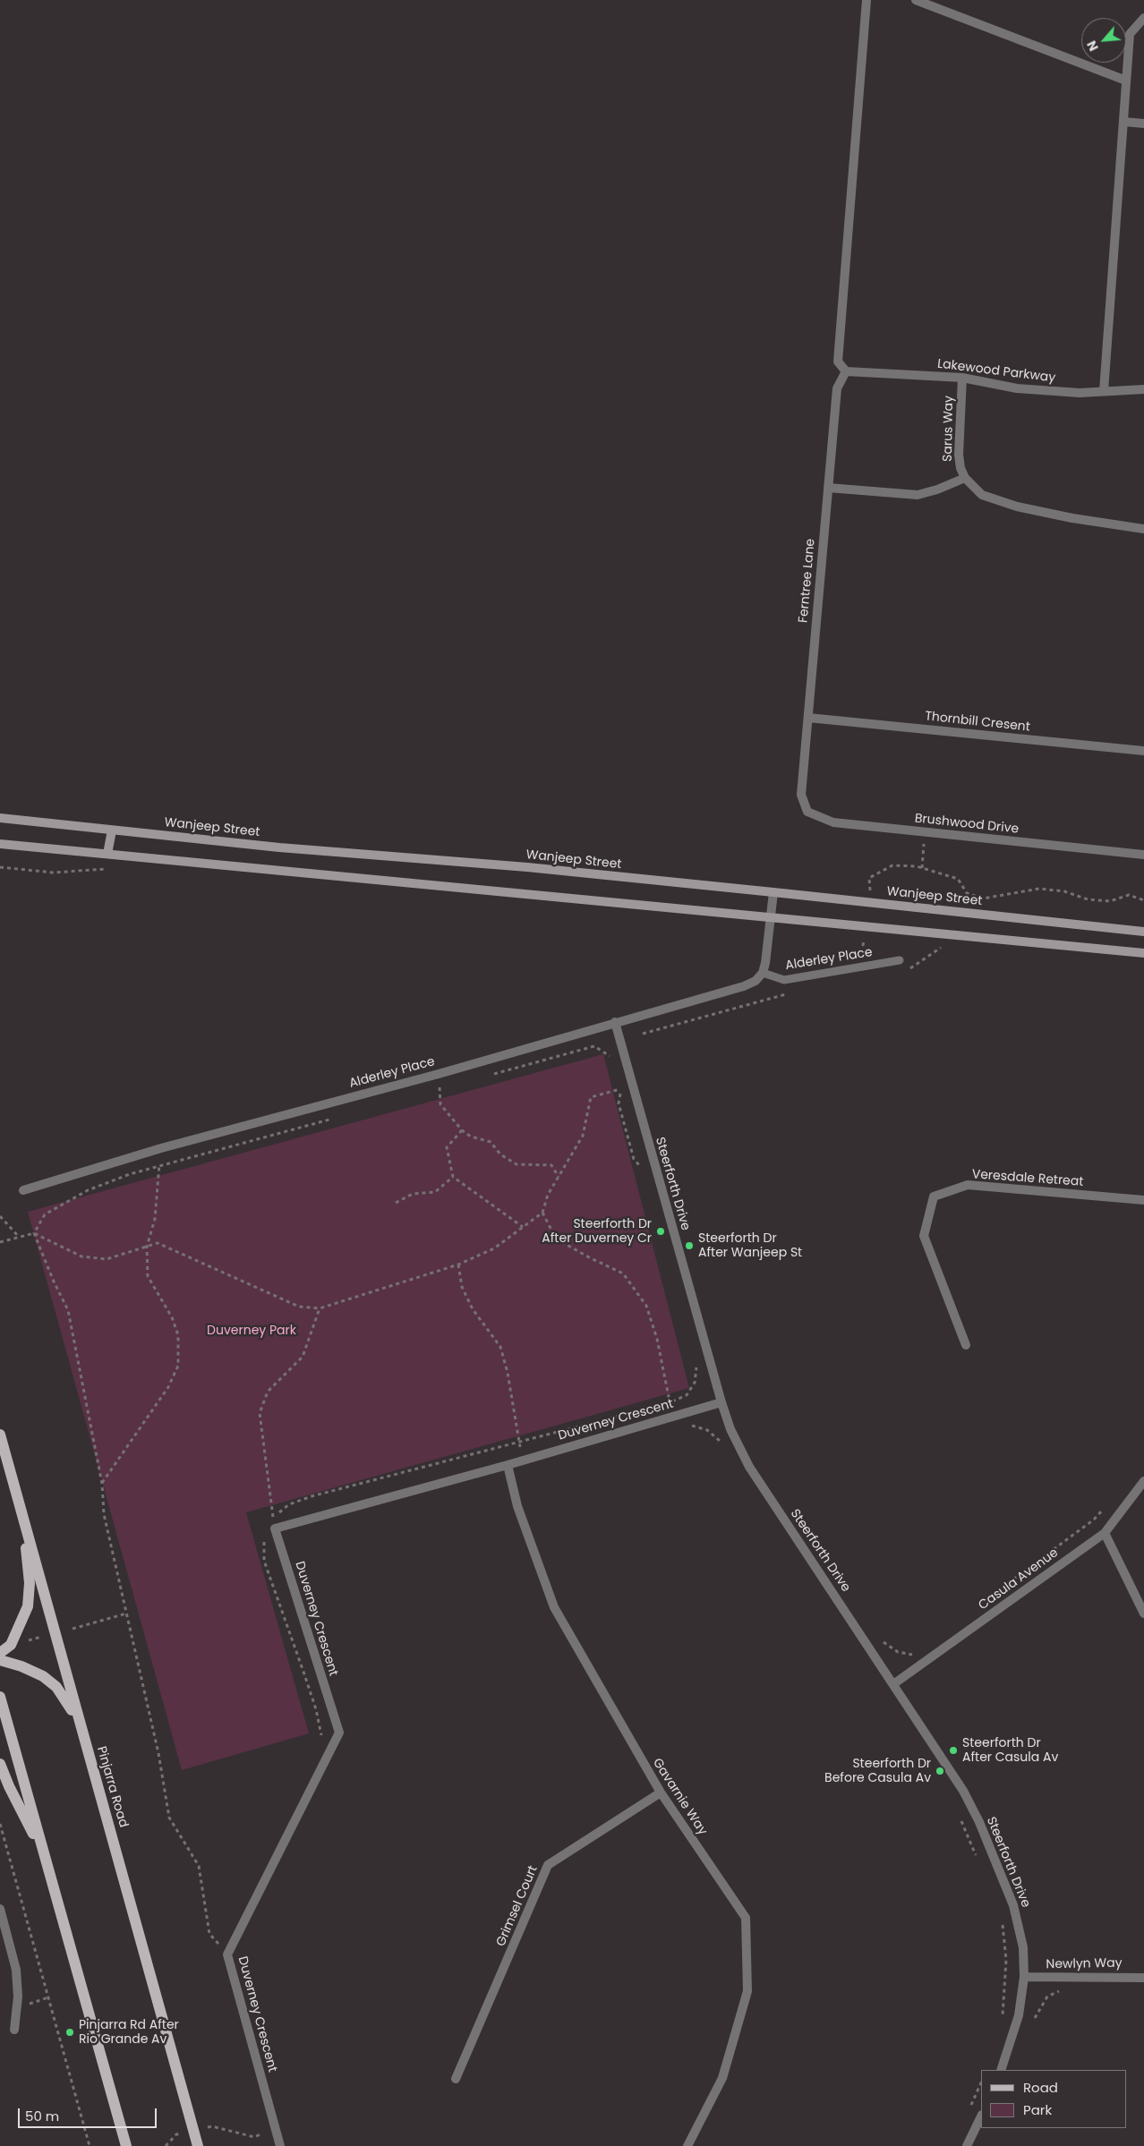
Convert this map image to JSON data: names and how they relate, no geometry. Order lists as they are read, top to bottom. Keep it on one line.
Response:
{"streets":{"main road":["Wanjeep Street","Pinjarra Road"],"street":["Lakewood Parkway","Sarus Way","Ferntree Lane","Thornbill Cresent","Brushwood Drive","Alderley Place","Veresdale Retreat","Steerforth Drive","Duverney Crescent","Casula Avenue","Gavarnie Way","Grimsel Court","Newlyn Way"]},"crossings":[["Lakewood Parkway","Sarus Way"],["Lakewood Parkway","Ferntree Lane"],["Ferntree Lane","Thornbill Cresent"],["Ferntree Lane","Brushwood Drive"],["Wanjeep Street","Alderley Place"],["Alderley Place","Steerforth Drive"],["Steerforth Drive","Duverney Crescent"],["Steerforth Drive","Casula Avenue"],["Steerforth Drive","Newlyn Way"],["Duverney Crescent","Gavarnie Way"],["Gavarnie Way","Grimsel Court"]],"parks":["Duverney Park"],"places":["Steerforth Dr After Duverney Cr","Steerforth Dr After Wanjeep St","Steerforth Dr After Casula Av","Steerforth Dr Before Casula Av","Pinjarra Rd After Rio Grande Av"],"legend":["Road","Park"],"scale_bar":"50 m","north":"bottom left"}
